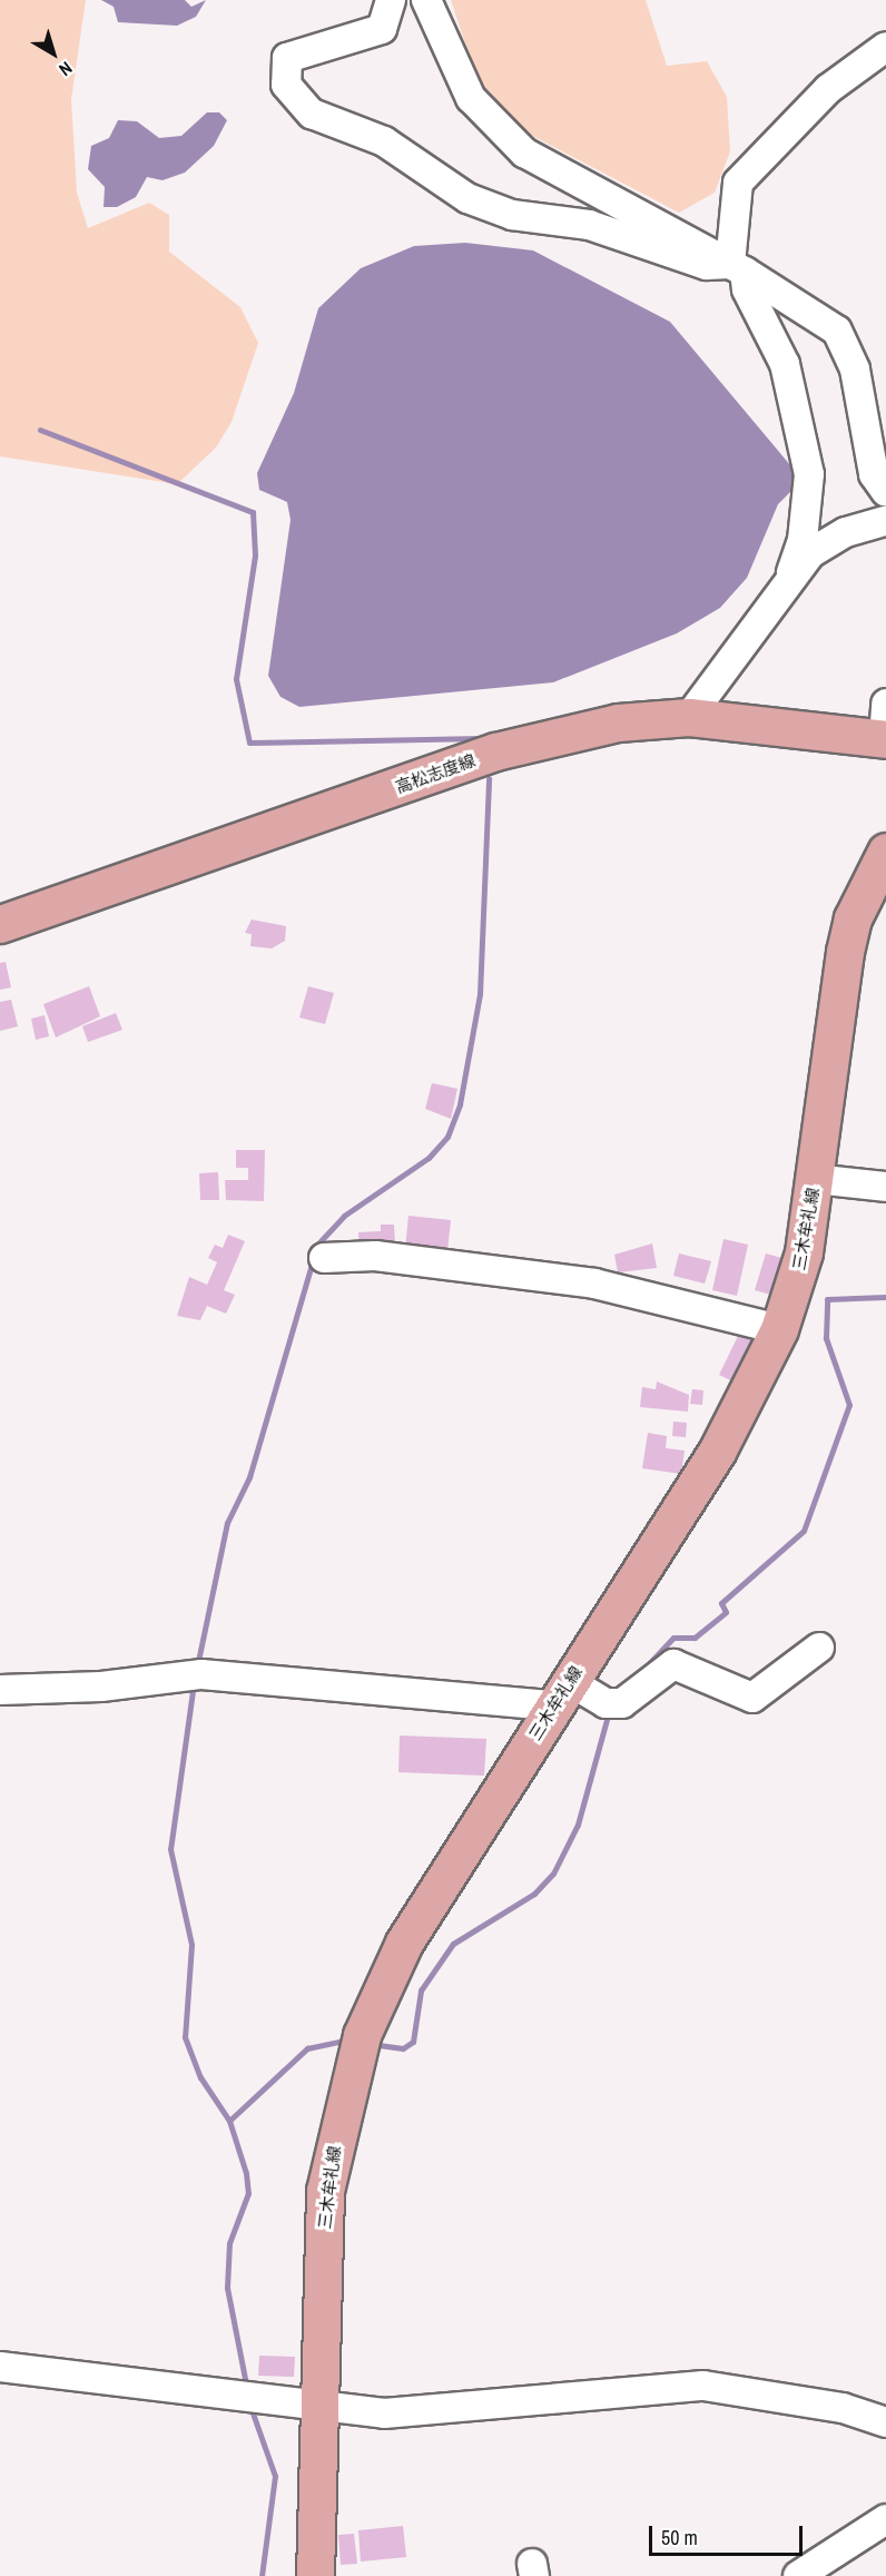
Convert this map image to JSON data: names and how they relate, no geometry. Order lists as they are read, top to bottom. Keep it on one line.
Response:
{"streets":{"main road":["高松志度線","三木牟礼線"]},"scale_bar":"50 m","north":"bottom right"}
